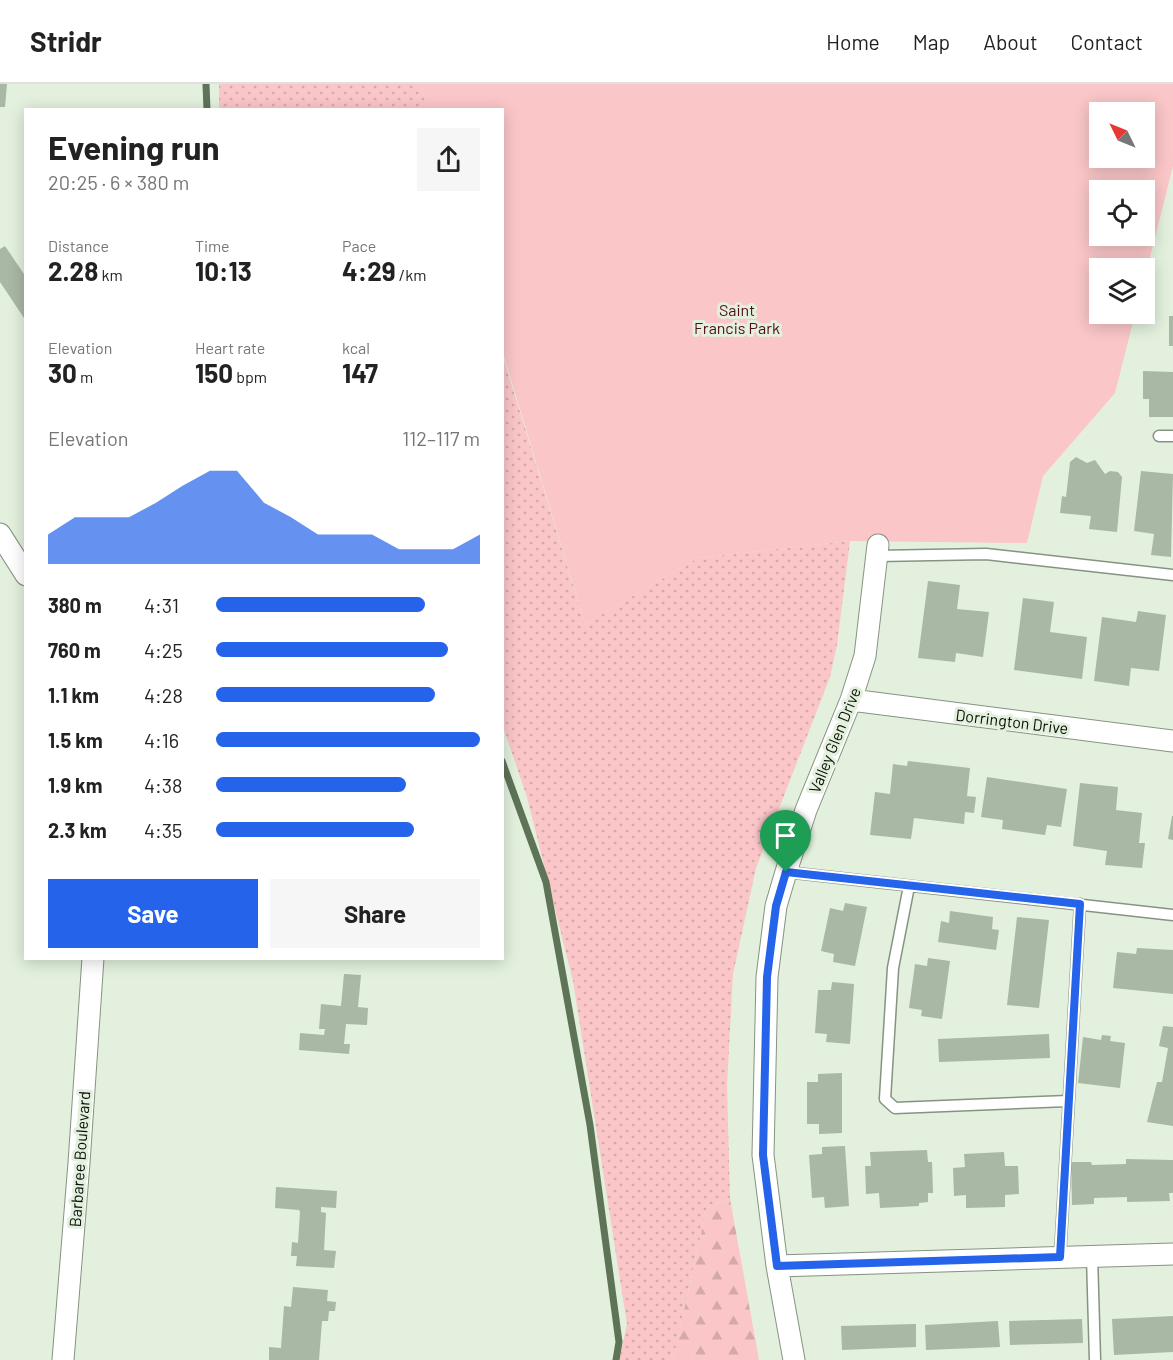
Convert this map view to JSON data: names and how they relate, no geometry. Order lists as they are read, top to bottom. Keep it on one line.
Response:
{"streets":{"street":["Dorrington Drive","Valley Glen Drive","Barbaree Boulevard"]},"crossings":[["Dorrington Drive","Valley Glen Drive"]],"parks":["Saint Francis Park"],"north":"top left","page":{"header":"Stridr","nav":["Home","Map","About","Contact"],"heading":["Evening run","20:25 · 6 × 380 m"],"stats":[["Distance","2.28 km"],["Time","10:13"],["Pace","4:29 /km"],["Elevation","30 m"],["Heart rate","150 bpm"],["kcal","147"]],"chart":["Elevation","112–117 m"],"list":[{"name":"380 m","note":"4:31"},{"name":"760 m","note":"4:25"},{"name":"1.1 km","note":"4:28"},{"name":"1.5 km","note":"4:16"},{"name":"1.9 km","note":"4:38"},{"name":"2.3 km","note":"4:35"}],"buttons":["Save","Share"]}}
